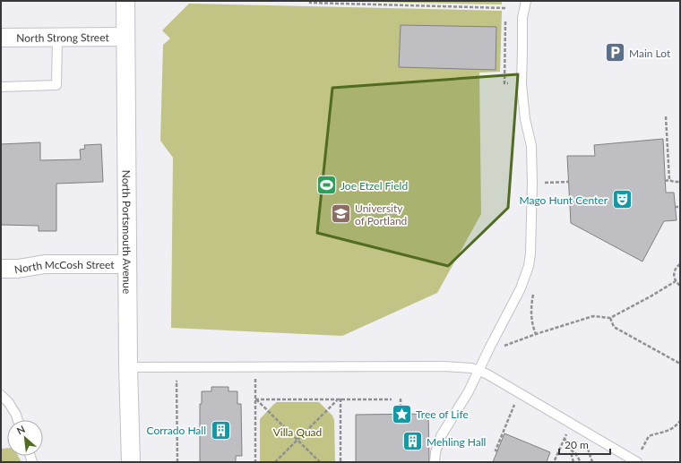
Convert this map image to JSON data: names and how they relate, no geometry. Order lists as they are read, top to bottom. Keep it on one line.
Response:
{"streets":{"street":["North Strong Street","North Portsmouth Avenue","North McCosh Street"]},"crossings":[["North Strong Street","North Portsmouth Avenue"],["North Portsmouth Avenue","North McCosh Street"]],"parks":["Villa Quad"],"places":{"parking":["Main Lot"],"sports":["Joe Etzel Field"],"theatre":["Mago Hunt Center"],"school or university":["University of Portland"],"place":["Tree of Life"],"building":["Corrado Hall","Mehling Hall"]},"scale_bar":"20 m","north":"top left"}
